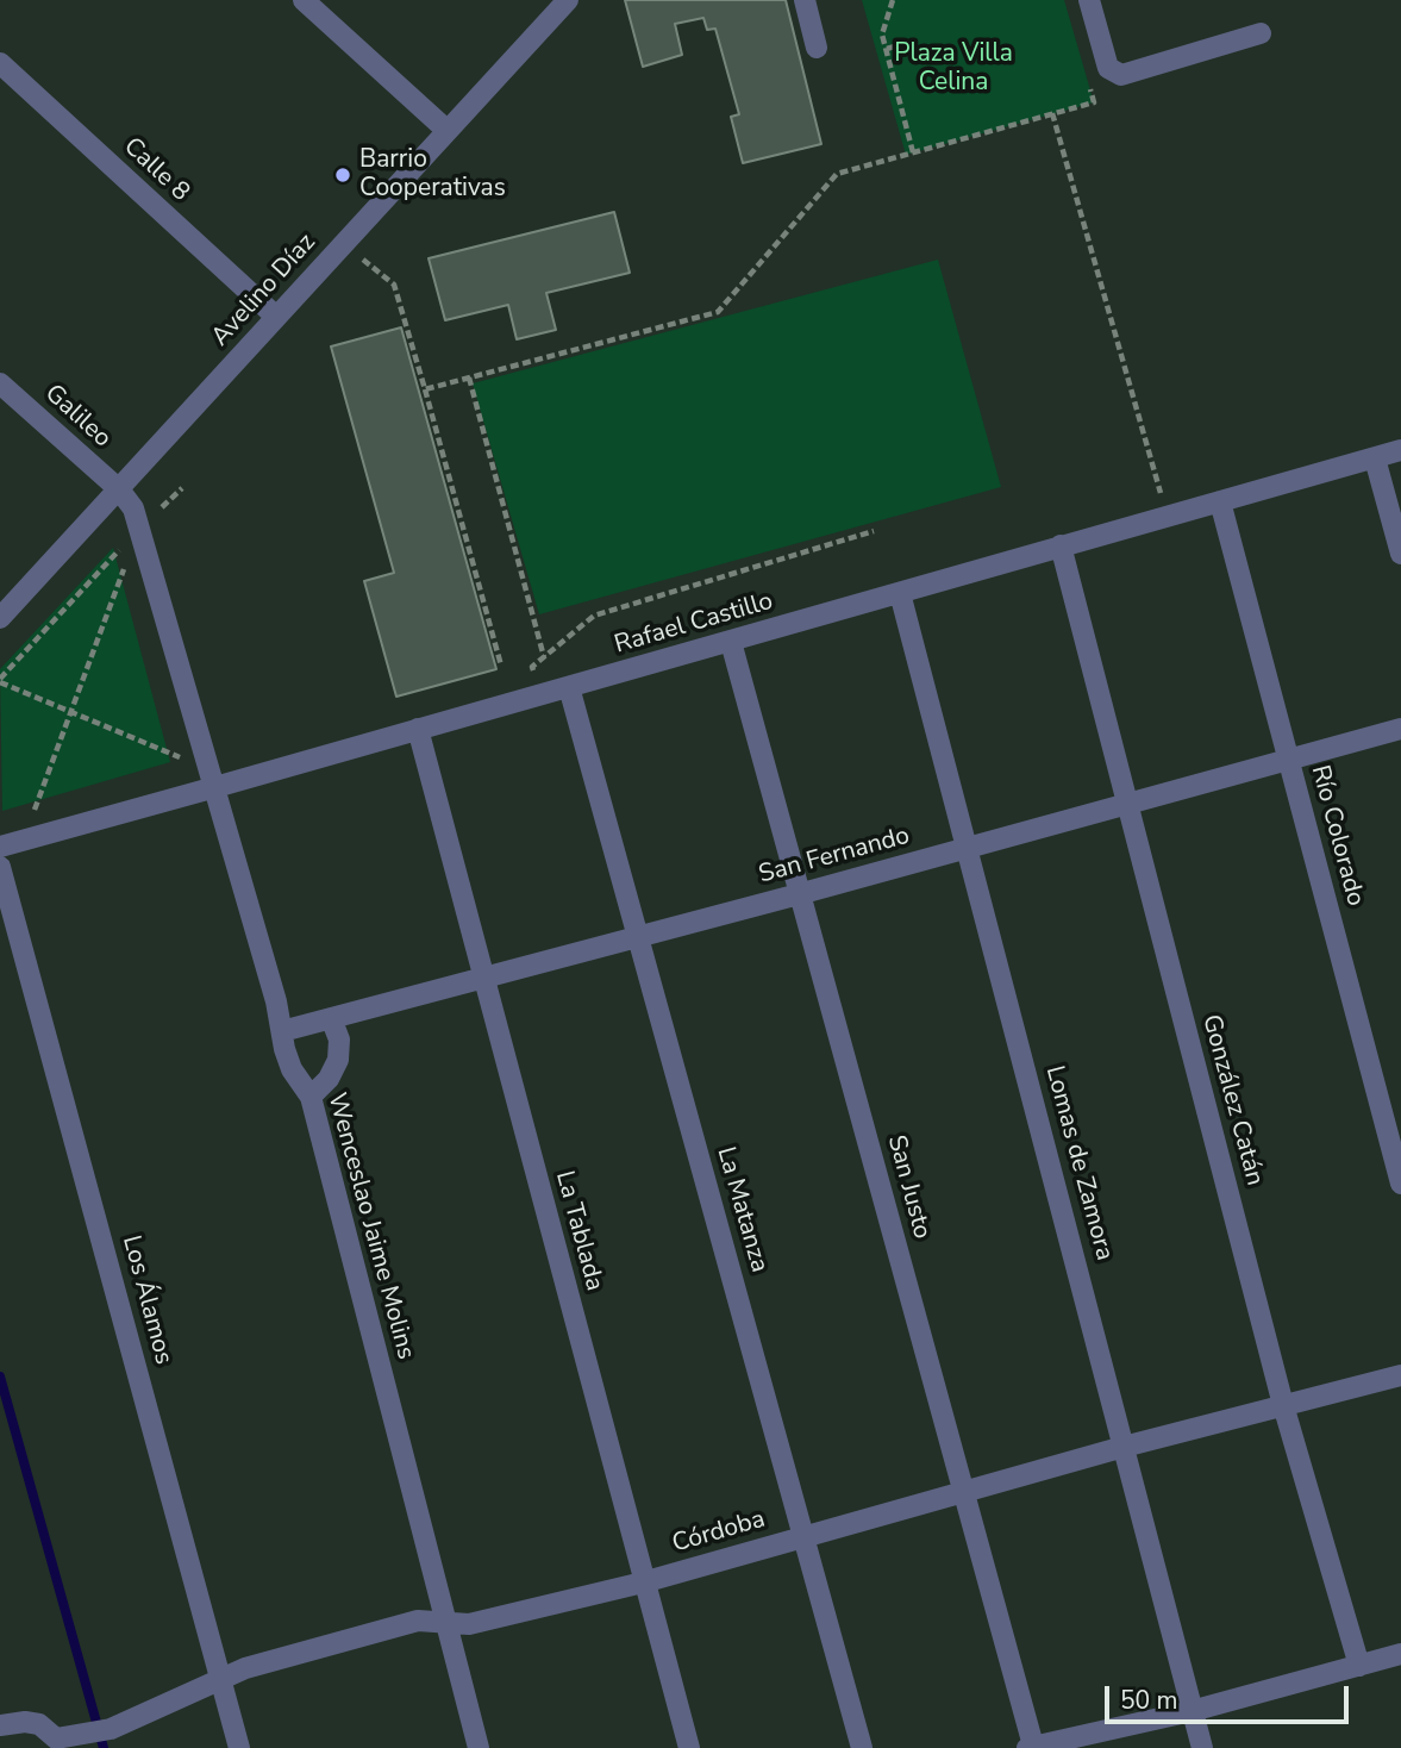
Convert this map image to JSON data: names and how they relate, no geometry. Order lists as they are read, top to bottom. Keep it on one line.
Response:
{"streets":{"street":["Calle 8","Avelino Díaz","Galileo","Rafael Castillo","Río Colorado","San Fernando","González Catán","Lomas de Zamora","San Justo","La Matanza","Wenceslao Jaime Molins","La Tablada","Los Álamos","Córdoba"]},"crossings":[["Calle 8","Avelino Díaz"],["Avelino Díaz","Galileo"],["Avelino Díaz","Wenceslao Jaime Molins"],["Galileo","Wenceslao Jaime Molins"],["Rafael Castillo","Río Colorado"],["Rafael Castillo","González Catán"],["Rafael Castillo","Lomas de Zamora"],["Rafael Castillo","San Justo"],["Rafael Castillo","La Matanza"],["Rafael Castillo","Wenceslao Jaime Molins"],["Rafael Castillo","La Tablada"],["Río Colorado","San Fernando"],["San Fernando","González Catán"],["San Fernando","Lomas de Zamora"],["San Fernando","San Justo"],["San Fernando","La Matanza"],["San Fernando","Wenceslao Jaime Molins"],["San Fernando","La Tablada"],["González Catán","Córdoba"],["Lomas de Zamora","Córdoba"],["San Justo","Córdoba"],["La Matanza","Córdoba"],["Wenceslao Jaime Molins","Córdoba"],["La Tablada","Córdoba"],["Los Álamos","Córdoba"]],"parks":["Plaza Villa Celina"],"places":["Barrio Cooperativas"],"scale_bar":"50 m"}
